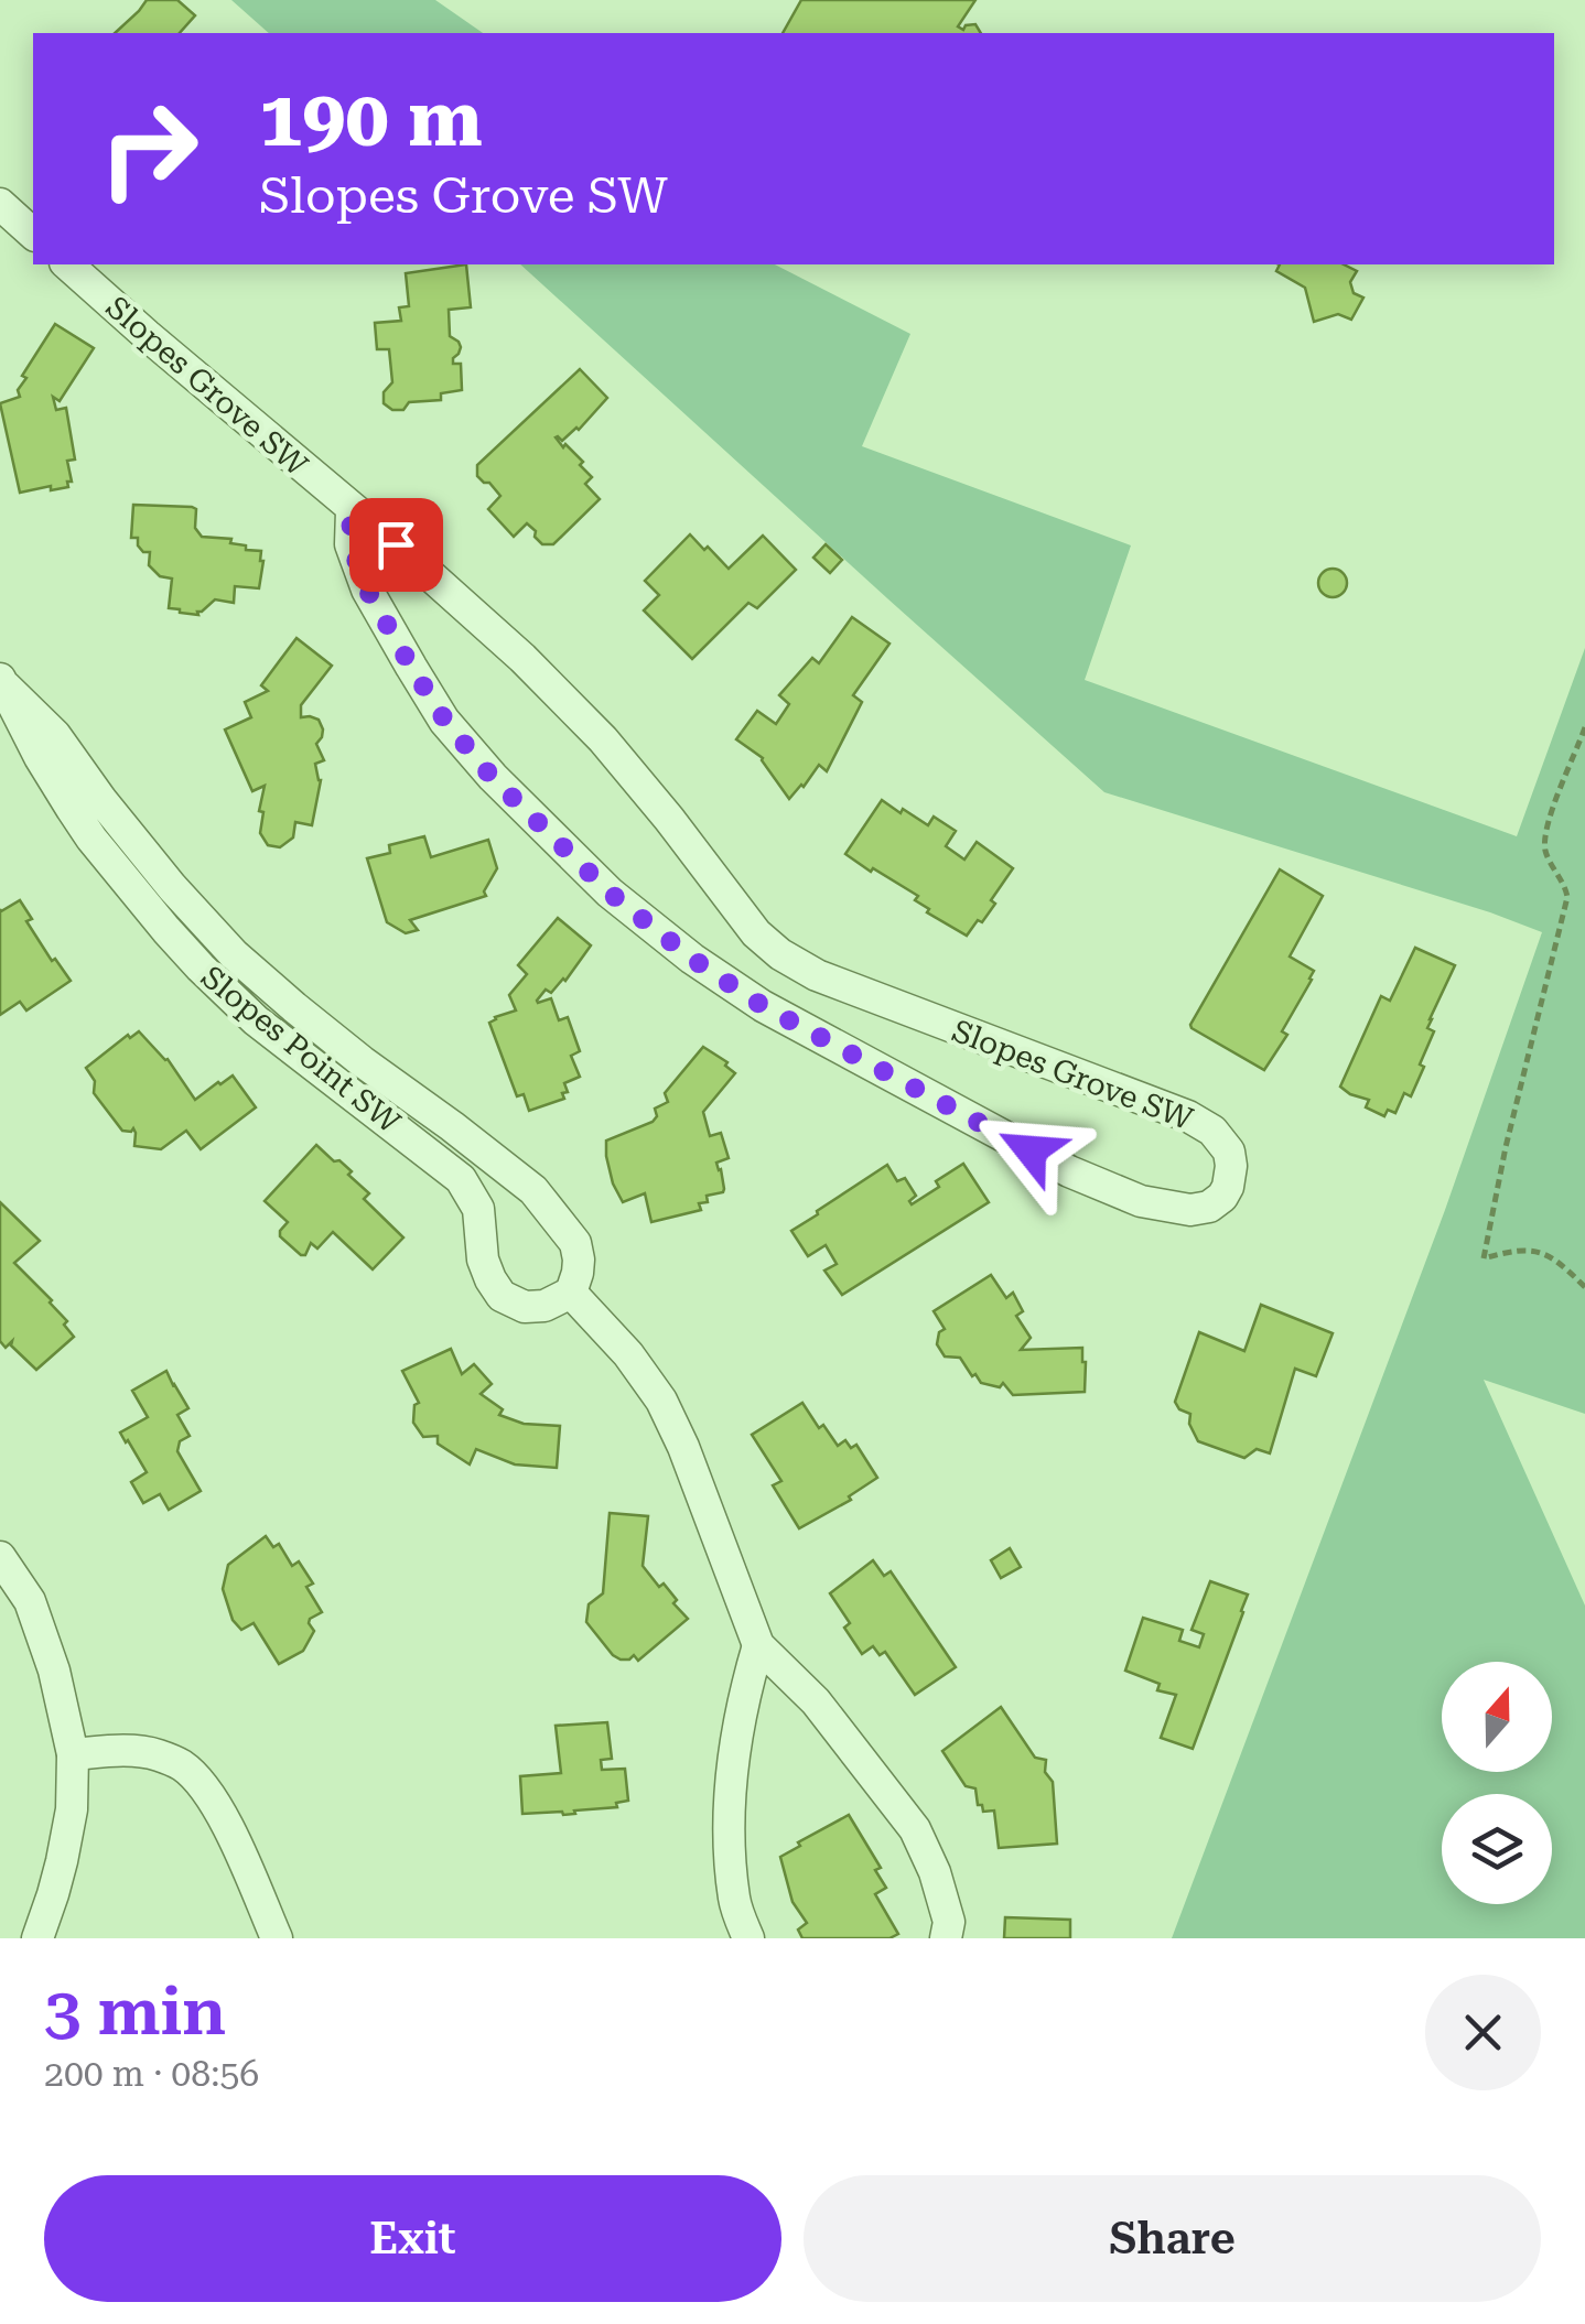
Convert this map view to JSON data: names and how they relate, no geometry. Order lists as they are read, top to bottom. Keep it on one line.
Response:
{"streets":{"street":["Slopes Grove SW","Slopes Point SW"]},"north":"top","page":{"turn":["190 m","Slopes Grove SW"],"heading":["3 min","200 m · 08:56"],"buttons":["Exit","Share"]}}
